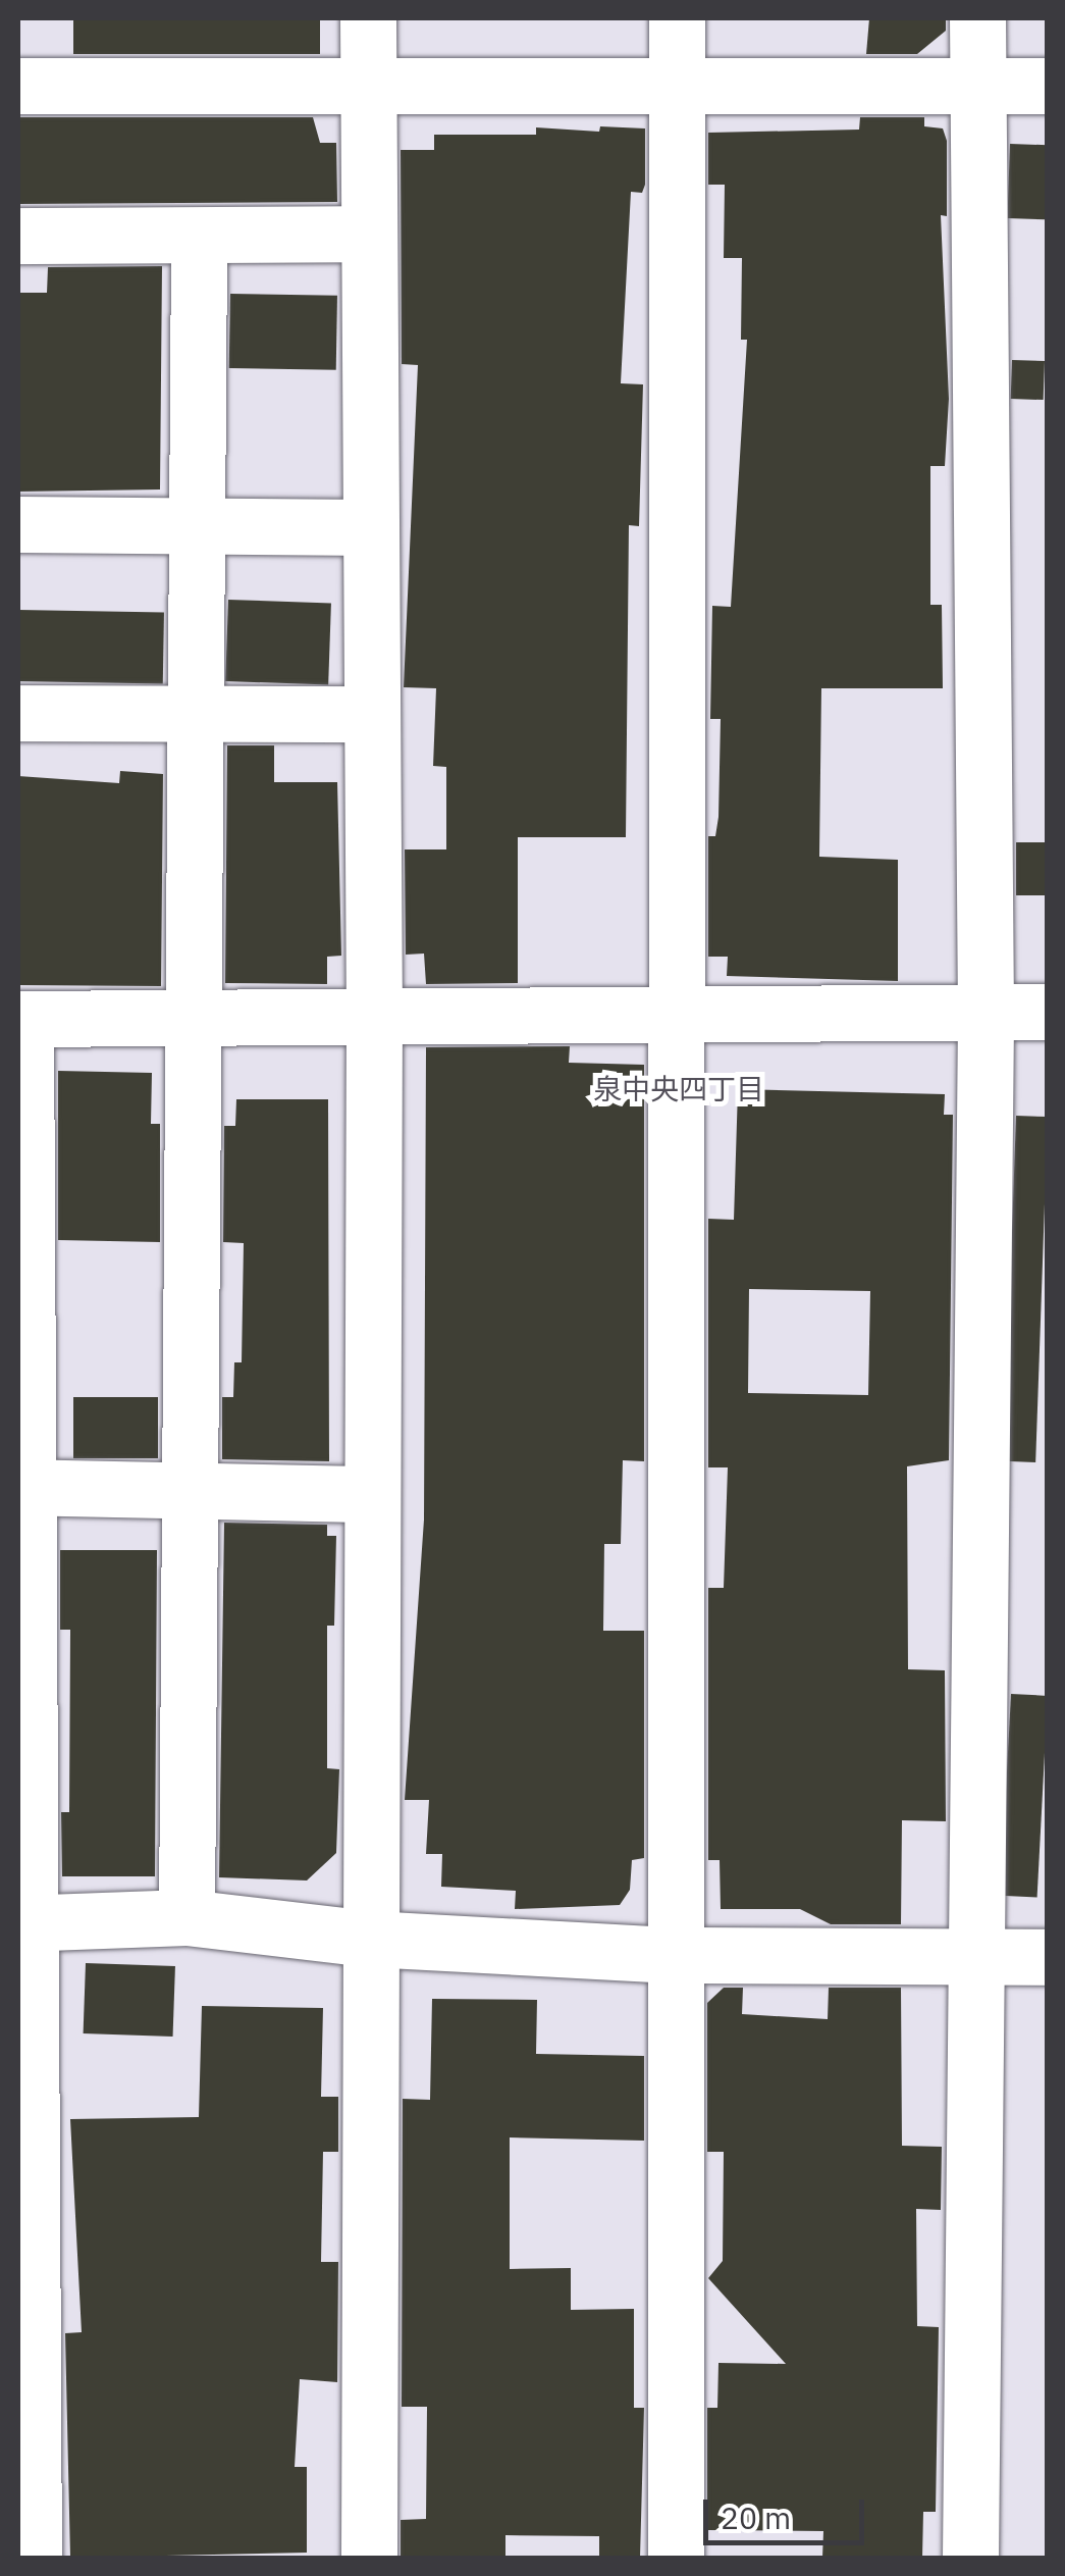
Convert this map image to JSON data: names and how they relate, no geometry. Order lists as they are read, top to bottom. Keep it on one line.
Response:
{"districts":["泉中央四丁目"],"scale_bar":"20 m"}
